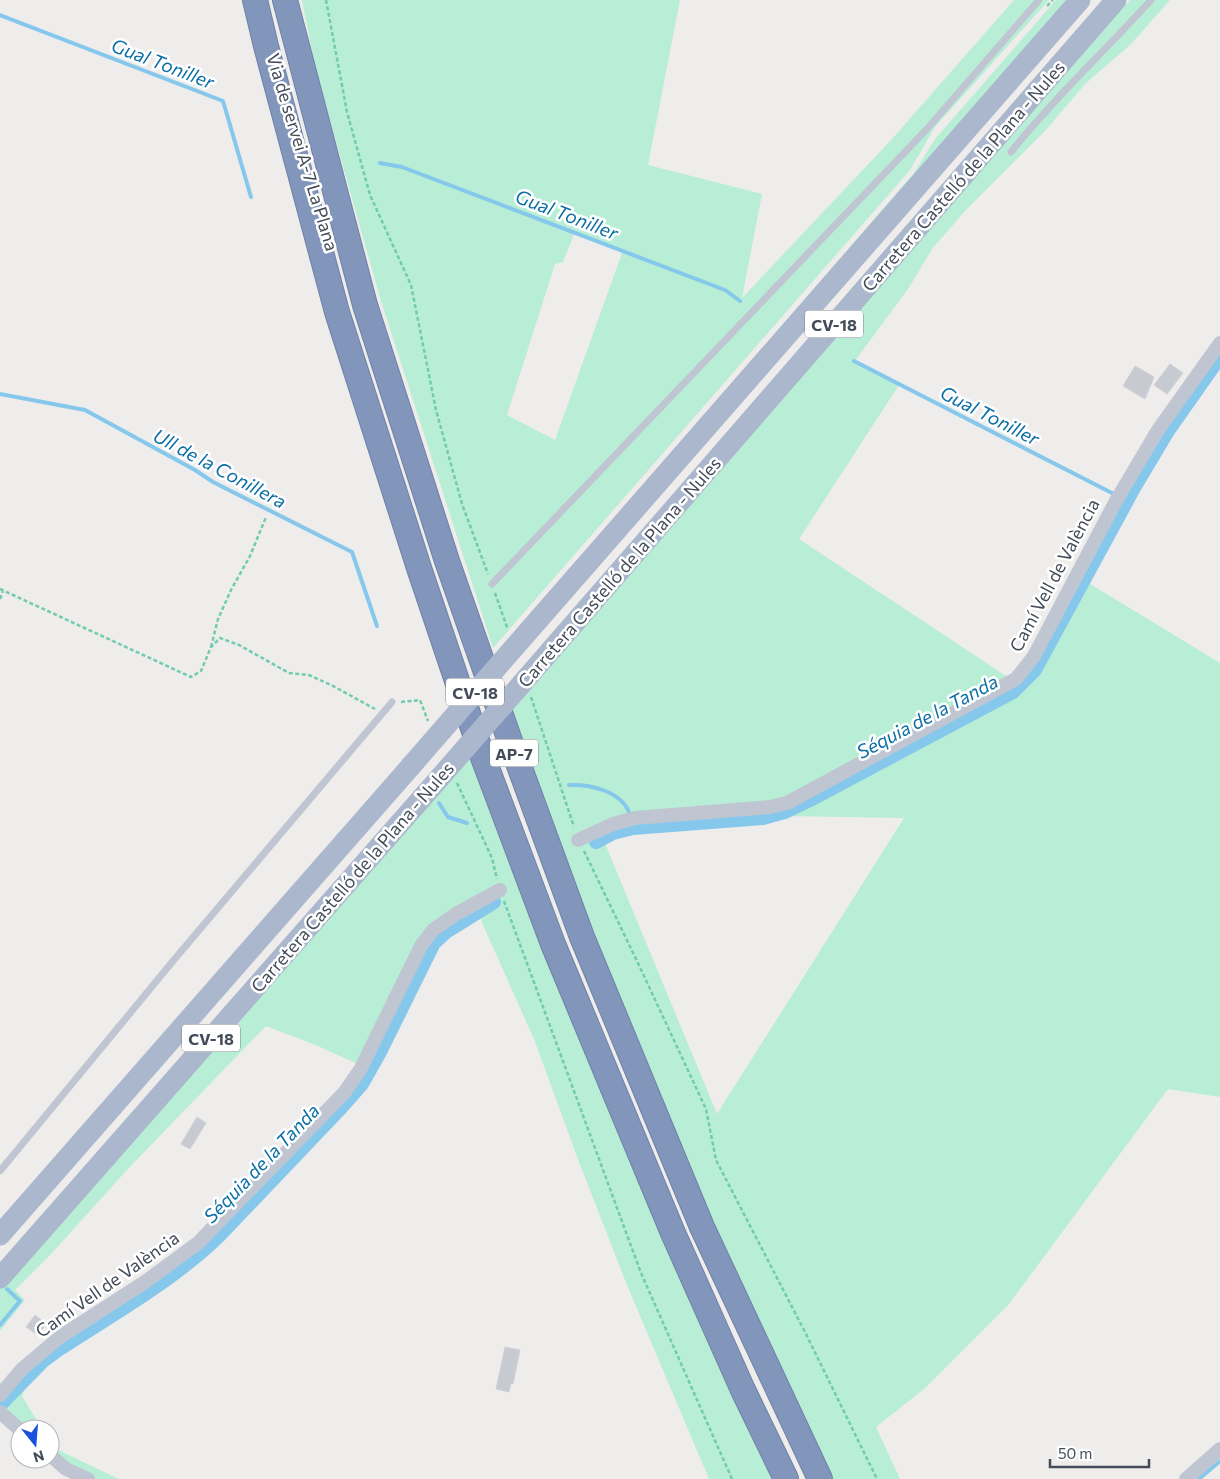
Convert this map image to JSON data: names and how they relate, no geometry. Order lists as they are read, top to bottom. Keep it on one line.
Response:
{"streets":{"highway":["AP-7"],"main road":["Carretera Castelló de la Plana - Nules","CV-18"],"street":["Camí Vell de València"],"lane":["Via de servei A-7 La Plana"]},"crossings":[["Via de servei A-7 La Plana","AP-7"],["Carretera Castelló de la Plana - Nules","CV-18"]],"water":["Gual Toniller","Ull de la Conillera","Séquia de la Tanda"],"scale_bar":"50 m","north":"bottom"}
